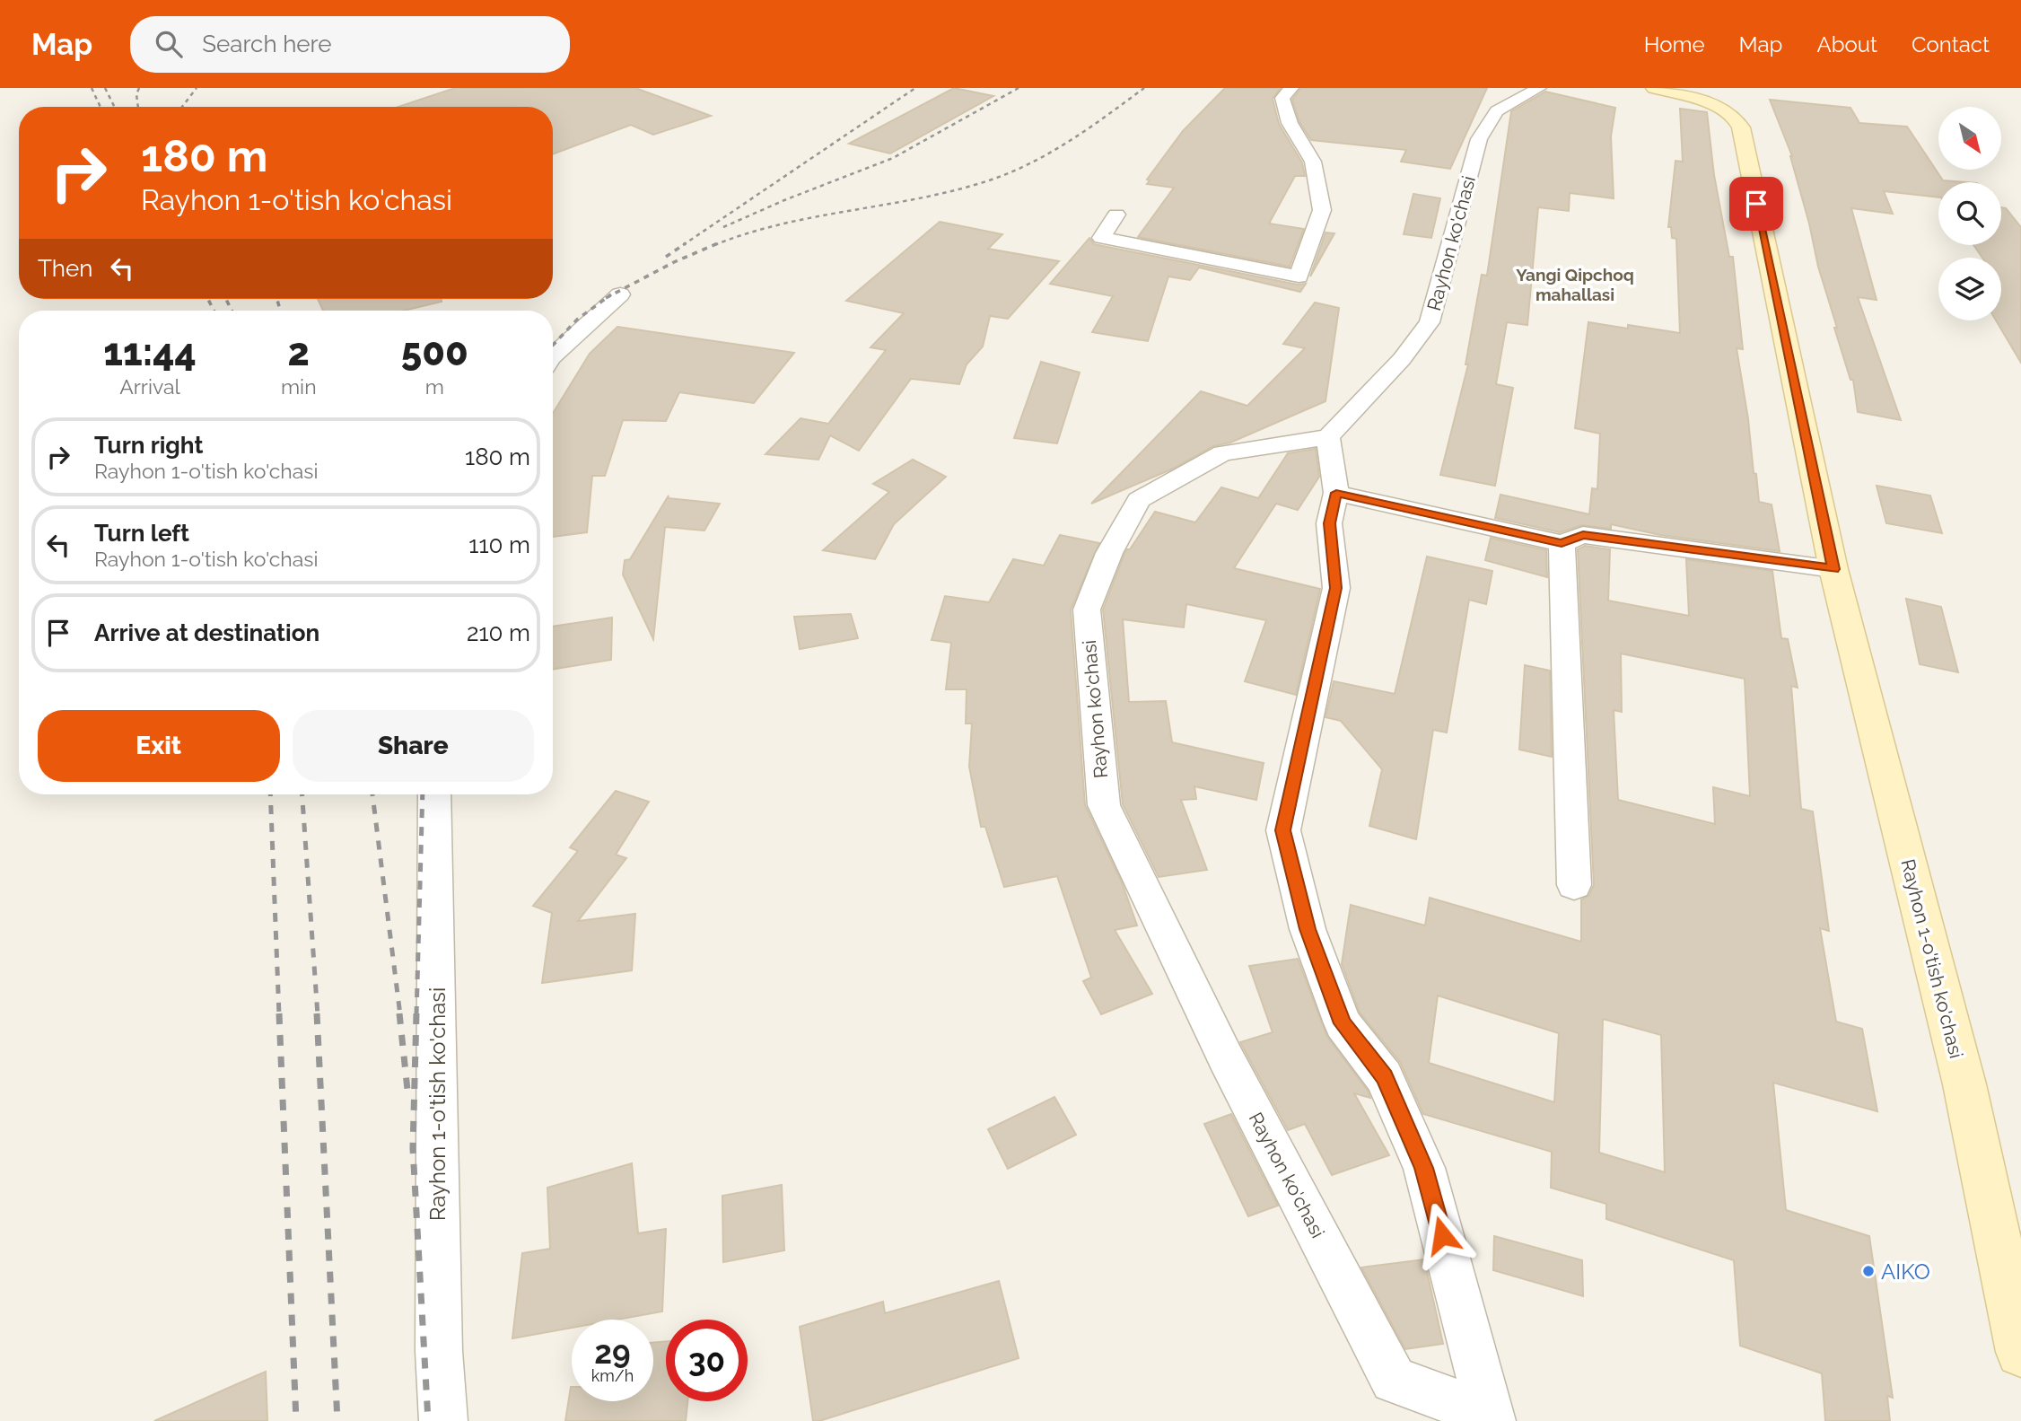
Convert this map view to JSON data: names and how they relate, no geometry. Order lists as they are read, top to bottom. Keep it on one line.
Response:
{"streets":{"street":["Rayhon ko'chasi","Rayhon 1-o'tish ko'chasi"]},"districts":["Yangi Qipchoq mahallasi"],"places":["AIKO"],"north":"bottom right","page":{"header":"Map","search":"Search here","nav":["Home","Map","About","Contact"],"turn":["180 m","Rayhon 1-o'tish ko'chasi"],"then":"Then","eta":["11:44","Arrival","2","min","500","m"],"list":[{"name":"Turn right","note":"Rayhon 1-o'tish ko'chasi","value":"180 m"},{"name":"Turn left","note":"Rayhon 1-o'tish ko'chasi","value":"110 m"},{"name":"Arrive at destination","value":"210 m"}],"buttons":["Exit","Share"],"speed":"29 km/h","limit":"30"}}
